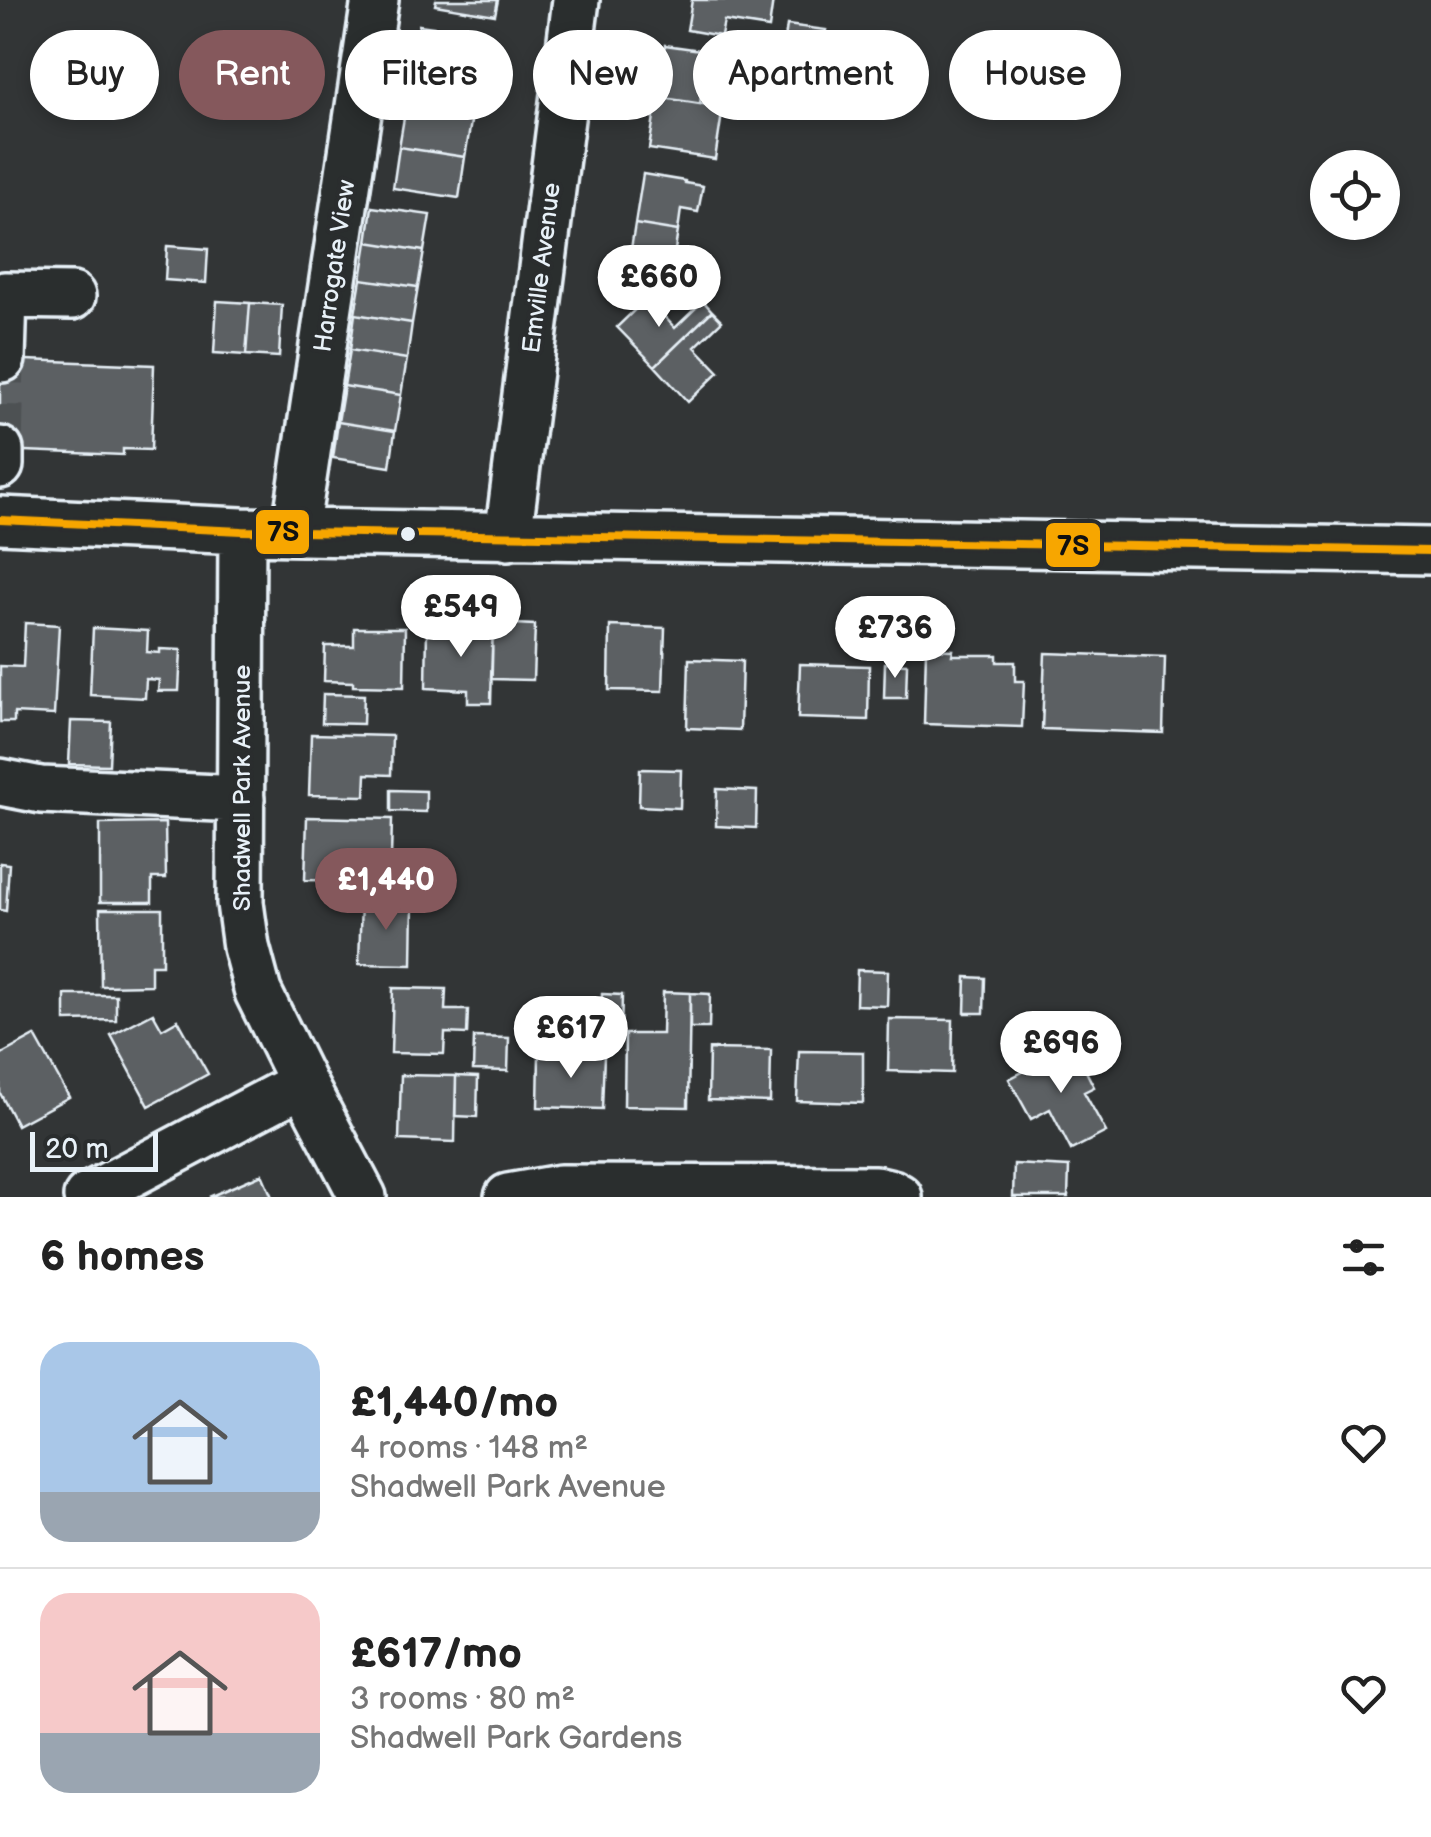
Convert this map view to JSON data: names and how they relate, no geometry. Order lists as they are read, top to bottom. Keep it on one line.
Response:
{"streets":{"street":["Harrogate View","Emville Avenue","Shadwell Park Avenue"]},"lines":["transit line 7S"],"scale_bar":"20 m","page":{"chip":["Buy","Rent","Filters","New","Apartment","House"],"price":["£660","£549","£736","£1,440","£617","£696"],"scale":"20 m","heading":"6 homes","list":[{"name":"£1,440/mo","note":"4 rooms · 148 m² · Shadwell Park Avenue"},{"name":"£617/mo","note":"3 rooms · 80 m² · Shadwell Park Gardens"}]}}
